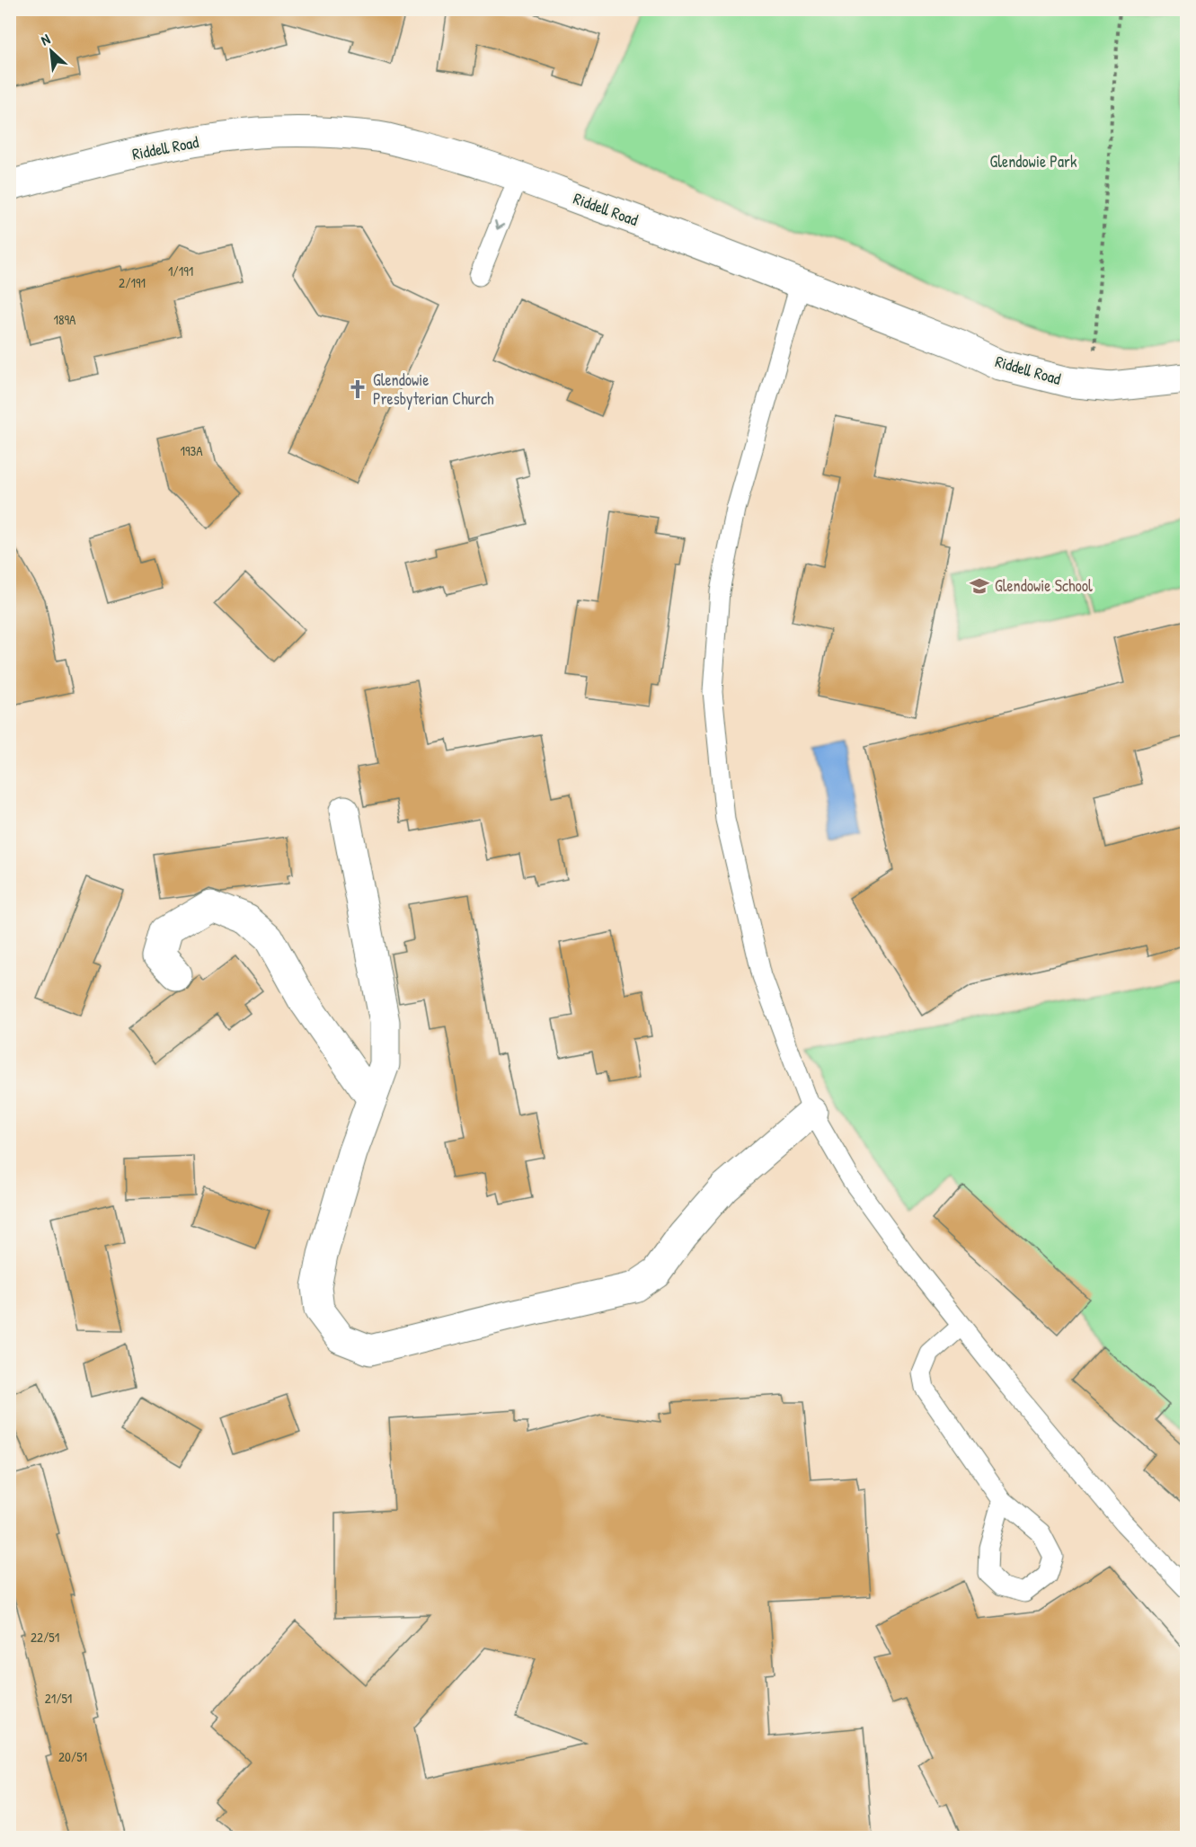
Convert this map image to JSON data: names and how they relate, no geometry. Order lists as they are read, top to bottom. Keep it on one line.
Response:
{"streets":{"street":["Riddell Road"]},"parks":["Glendowie Park"],"places":{"church":["Glendowie Presbyterian Church"],"school or university":["Glendowie School"]},"house_numbers":["1/191","2/191","189A","193A","22/51","21/51","20/51"],"north":"top left"}
